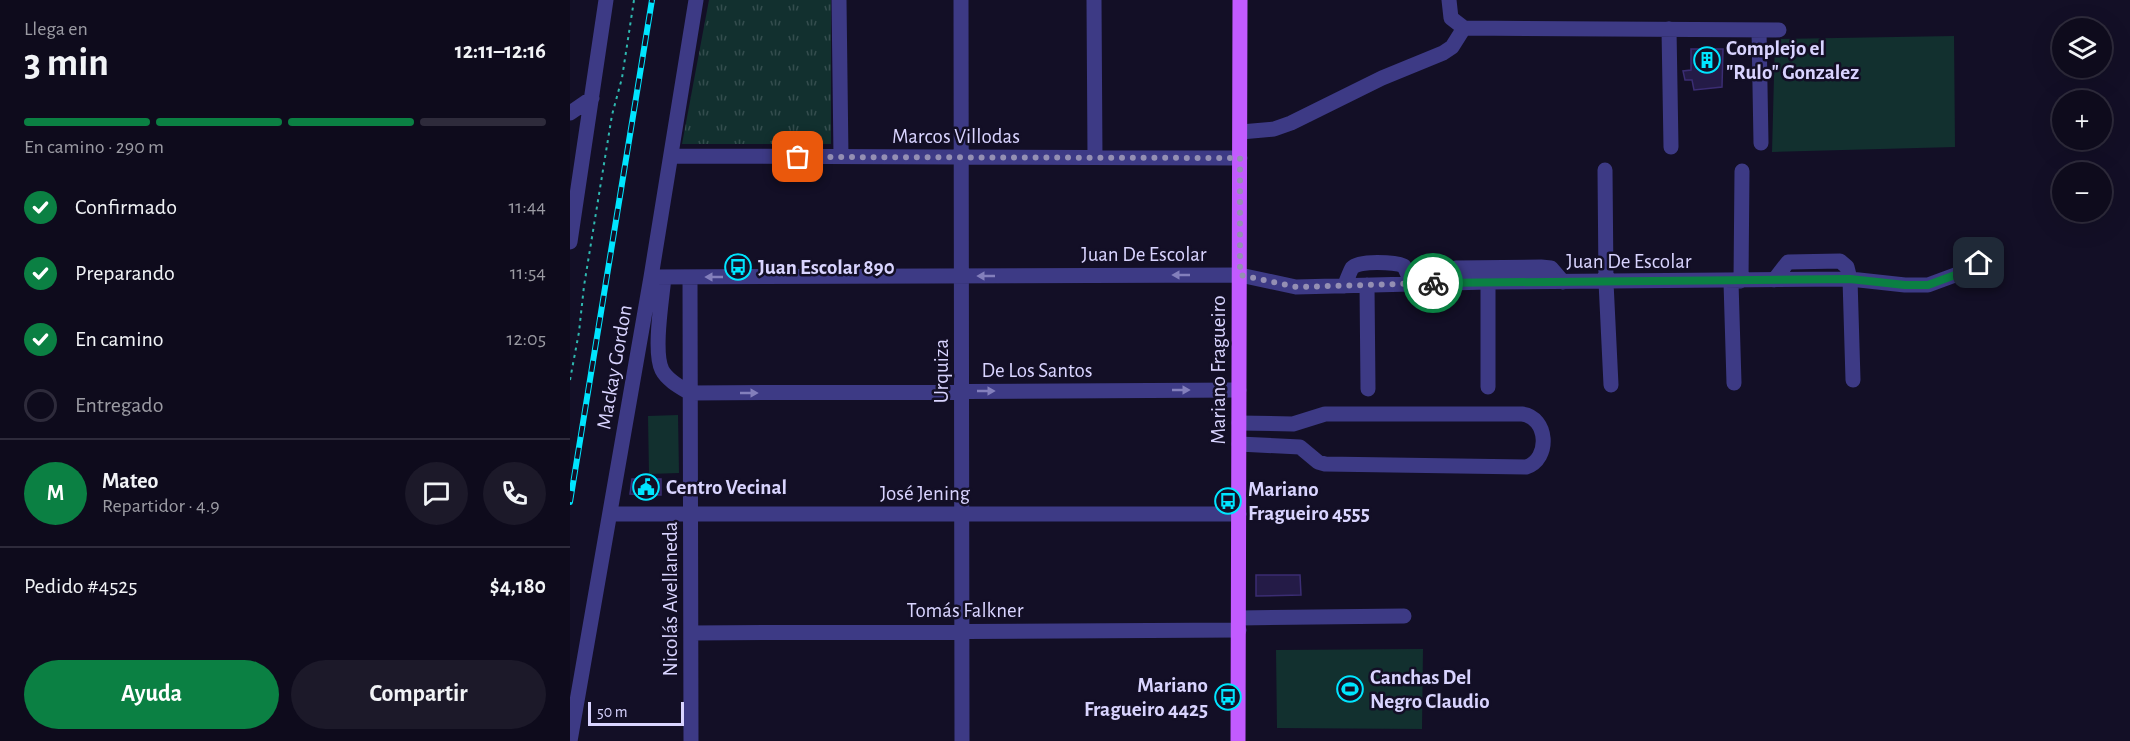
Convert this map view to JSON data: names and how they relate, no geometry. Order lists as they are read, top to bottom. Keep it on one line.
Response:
{"streets":{"main road":["Mariano Fragueiro"],"street":["Marcos Villodas","Juan De Escolar","Mackay Gordon","De Los Santos","Urquiza","José Jening","Nicolás Avellaneda","Tomás Falkner"]},"crossings":[["Marcos Villodas","Mackay Gordon"],["Marcos Villodas","Mariano Fragueiro"],["Marcos Villodas","Urquiza"],["Juan De Escolar","Mackay Gordon"],["Juan De Escolar","Mariano Fragueiro"],["Juan De Escolar","Urquiza"],["Juan De Escolar","Nicolás Avellaneda"],["Mackay Gordon","José Jening"],["De Los Santos","Mariano Fragueiro"],["De Los Santos","Urquiza"],["De Los Santos","Nicolás Avellaneda"],["Mariano Fragueiro","José Jening"],["Mariano Fragueiro","Tomás Falkner"],["Urquiza","José Jening"],["Urquiza","Tomás Falkner"],["José Jening","Nicolás Avellaneda"],["Nicolás Avellaneda","Tomás Falkner"]],"one_way":["Juan De Escolar","De Los Santos"],"places":{"building":["Complejo el \"Rulo\" Gonzalez"],"bus stop":["Juan Escolar 890","Mariano Fragueiro 4555","Mariano Fragueiro 4425"],"public building":["Centro Vecinal"],"sports":["Canchas Del Negro Claudio"]},"scale_bar":"50 m","page":{"heading":["3 min","Llega en","12:11–12:16"],"panel":["Mateo","Repartidor · 4.9","Pedido #4525","$4,180"],"map_buttons":["+","−"],"bar":"En camino · 290 m","list":[["Confirmado","11:44"],["Preparando","11:54"],["En camino","12:05"],"Entregado"],"round":"M","buttons":["Ayuda","Compartir"],"scale":"50 m"}}
